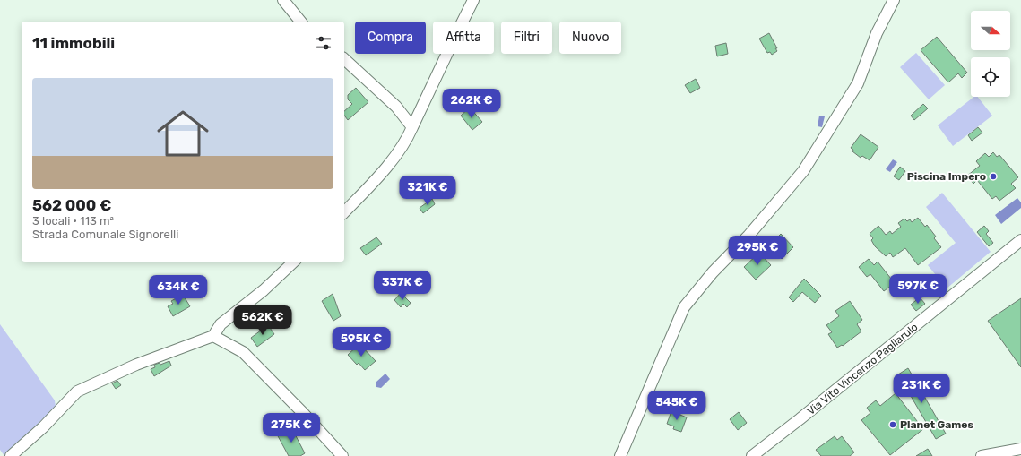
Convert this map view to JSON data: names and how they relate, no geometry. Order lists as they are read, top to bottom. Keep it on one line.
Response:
{"streets":{"street":["Via Vito Vincenzo Pagliarulo"]},"places":["Piscina Impero","Planet Games"],"north":"right","page":{"chip":["Compra","Affitta","Filtri","Nuovo"],"heading":"11 immobili","list":[{"name":"562 000 €","note":"3 locali · 113 m² · Strada Comunale Signorelli"}],"price":["262K €","321K €","295K €","337K €","597K €","634K €","562K €","595K €","231K €","545K €","275K €"]}}
